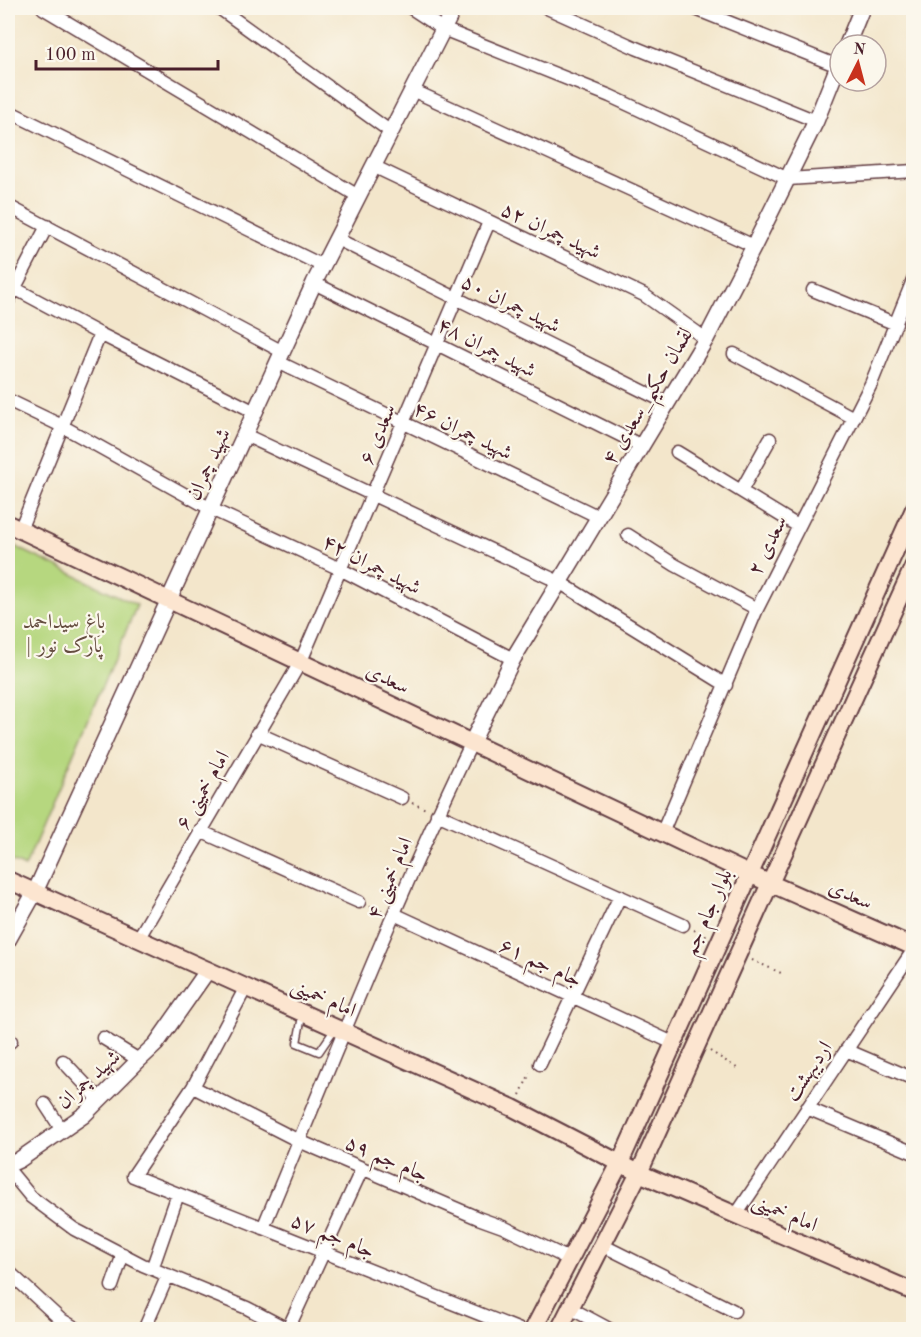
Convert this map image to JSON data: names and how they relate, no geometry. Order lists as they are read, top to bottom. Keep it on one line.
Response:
{"streets":{"main road":["سعدی","بلوار جام جم","امام خمینی"],"street":["شهید چمران ۵۲","شهید چمران ۵۰","شهید چمران ۴۸","لقمان حکیم_سعدی ۴","شهید چمران ۴۶","سعدی ۶","شهید چمران","سعدی ۲","شهید چمران ۴۲","امام خمینی ۶","امام خمینی ۴","جام جم ۶۱","اردیبهشت","جام جم ۵۹","جام جم ۵۷"]},"crossings":[["شهید چمران ۵۲","لقمان حکیم_سعدی ۴"],["شهید چمران ۵۲","سعدی ۶"],["شهید چمران ۵۲","شهید چمران"],["شهید چمران ۵۰","لقمان حکیم_سعدی ۴"],["شهید چمران ۵۰","سعدی ۶"],["شهید چمران ۵۰","شهید چمران"],["شهید چمران ۴۸","لقمان حکیم_سعدی ۴"],["شهید چمران ۴۸","سعدی ۶"],["شهید چمران ۴۸","شهید چمران"],["لقمان حکیم_سعدی ۴","شهید چمران ۴۶"],["لقمان حکیم_سعدی ۴","شهید چمران ۴۲"],["لقمان حکیم_سعدی ۴","سعدی"],["لقمان حکیم_سعدی ۴","امام خمینی ۴"],["شهید چمران ۴۶","سعدی ۶"],["شهید چمران ۴۶","شهید چمران"],["سعدی ۶","شهید چمران ۴۲"],["سعدی ۶","سعدی"],["سعدی ۶","امام خمینی ۶"],["شهید چمران","شهید چمران ۴۲"],["شهید چمران","سعدی"],["شهید چمران","امام خمینی"],["سعدی ۲","سعدی"],["سعدی","امام خمینی ۶"],["سعدی","امام خمینی ۴"],["سعدی","بلوار جام جم"],["سعدی","اردیبهشت"],["امام خمینی ۶","امام خمینی"],["امام خمینی ۴","جام جم ۶۱"],["امام خمینی ۴","امام خمینی"],["امام خمینی ۴","جام جم ۵۹"],["امام خمینی ۴","جام جم ۵۷"],["بلوار جام جم","جام جم ۶۱"],["بلوار جام جم","امام خمینی"],["بلوار جام جم","جام جم ۵۹"],["امام خمینی","اردیبهشت"],["جام جم ۵۹","جام جم ۵۷"]],"parks":["باغ سیداحمد | پارک نور"],"scale_bar":"100 m","north":"top"}
